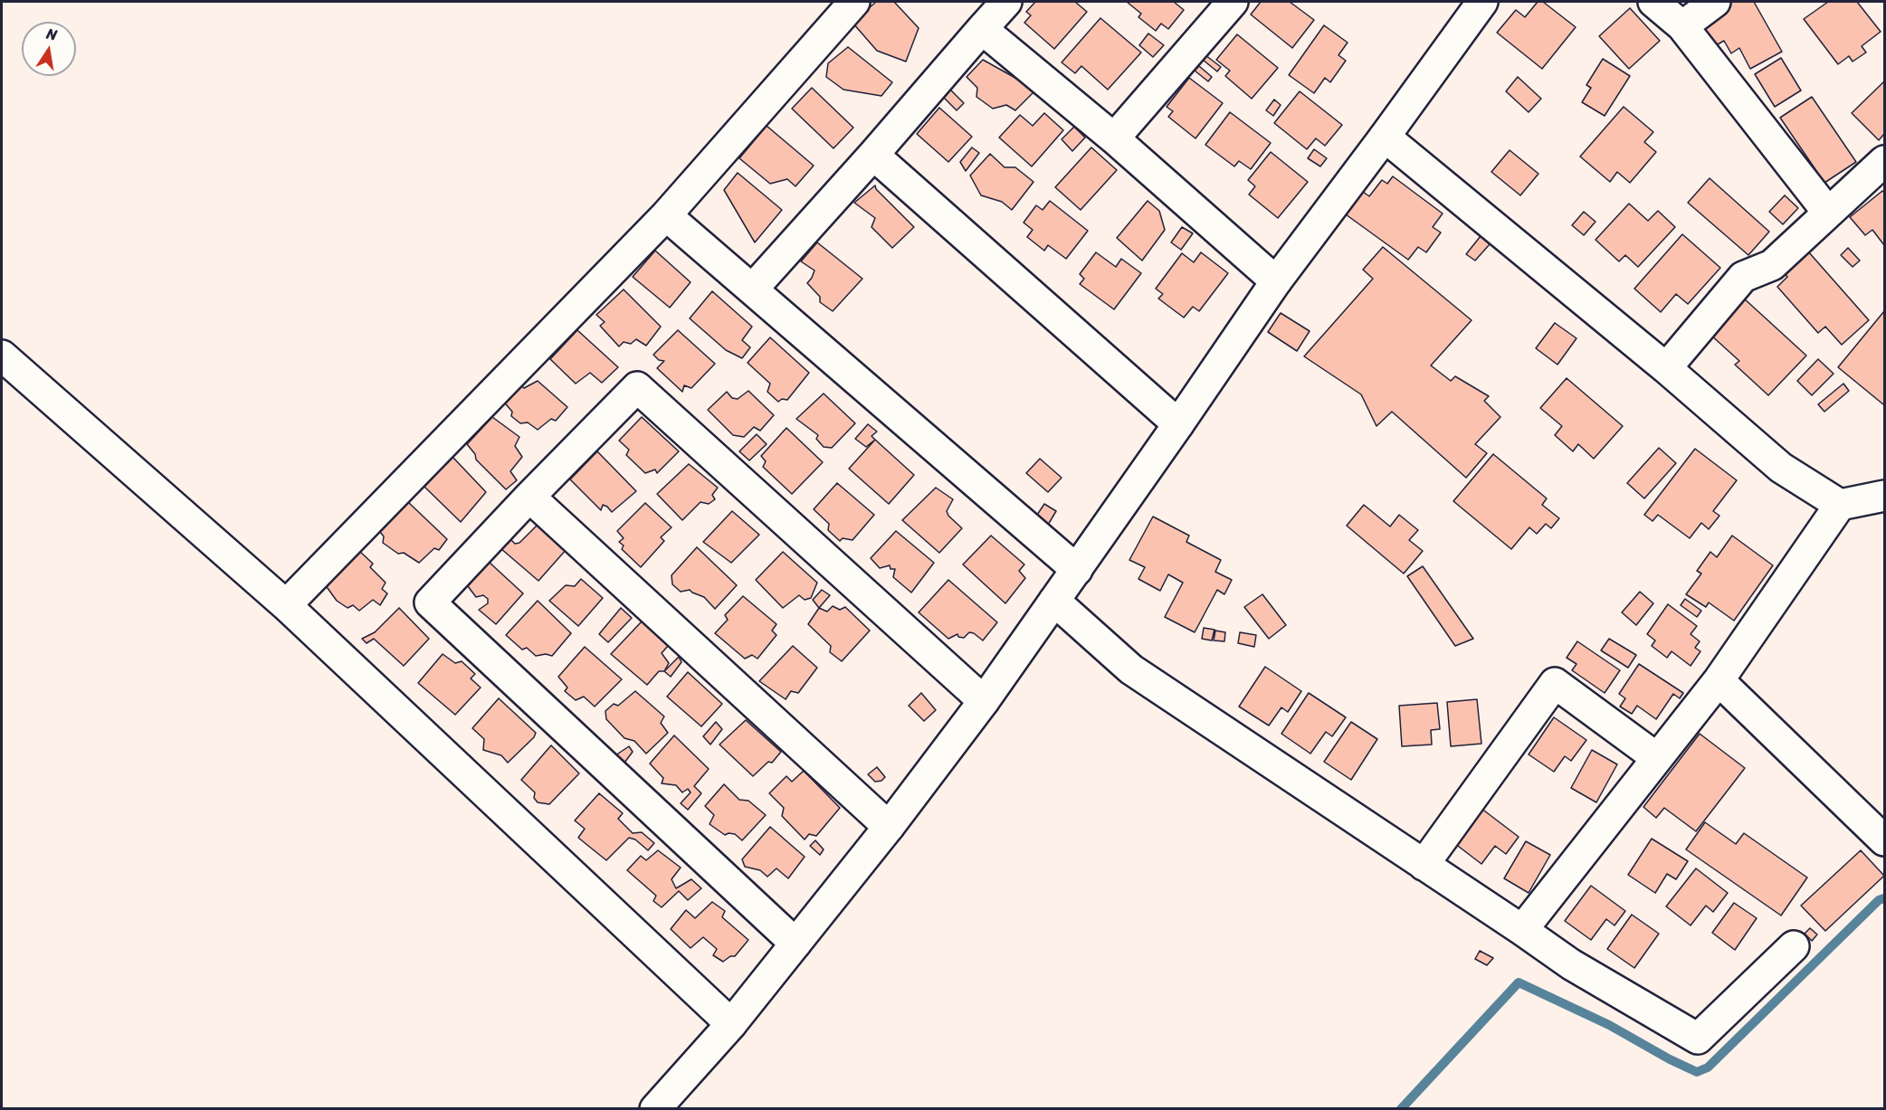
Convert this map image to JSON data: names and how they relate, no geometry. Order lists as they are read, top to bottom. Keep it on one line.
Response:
{"north":"top"}
